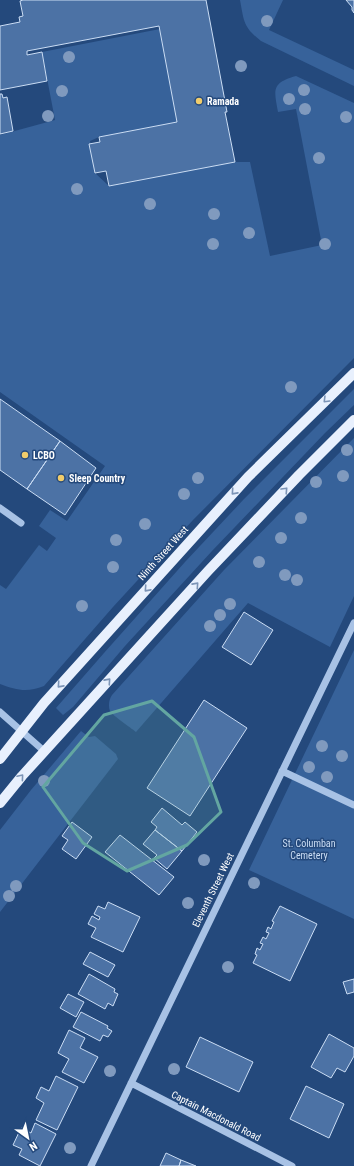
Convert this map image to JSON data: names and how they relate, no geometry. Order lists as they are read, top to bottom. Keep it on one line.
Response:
{"streets":{"main road":["Ninth Street West"],"street":["Eleventh Street West","Captain Macdonald Road"]},"crossings":[["Eleventh Street West","Captain Macdonald Road"]],"parks":["St. Columban Cemetery"],"places":["Ramada","LCBO","Sleep Country"],"north":"bottom right"}
